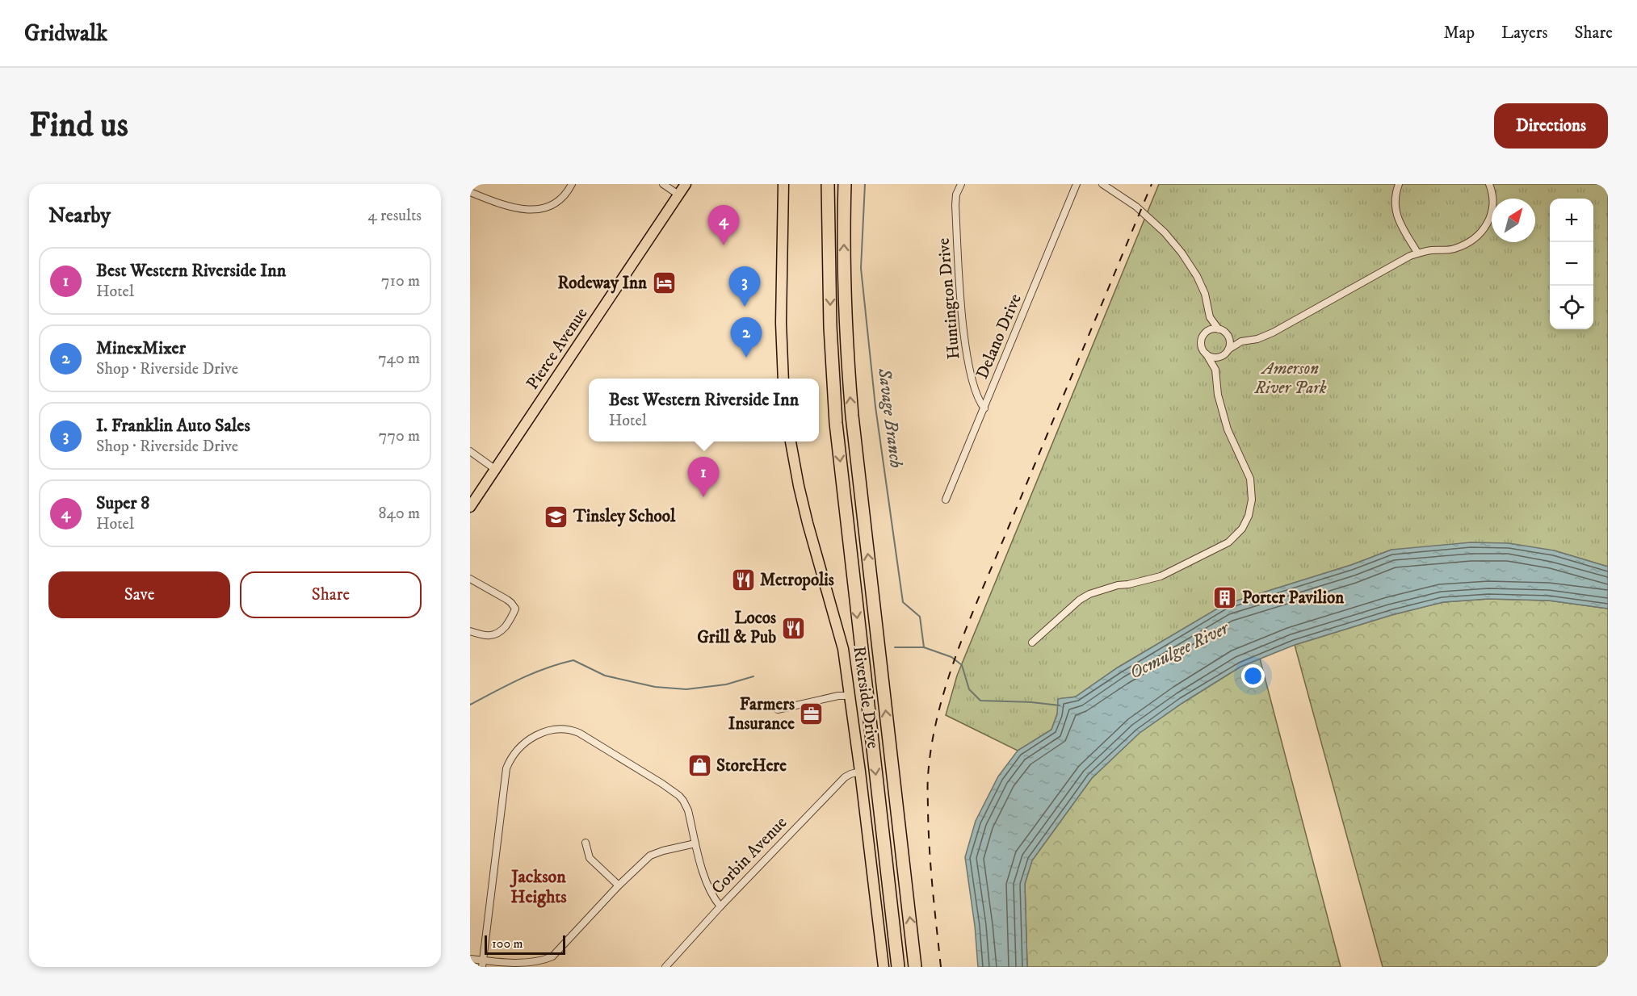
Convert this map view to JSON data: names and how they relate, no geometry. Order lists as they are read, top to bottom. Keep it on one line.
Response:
{"streets":{"main road":["Pierce Avenue","Riverside Drive"],"street":["Huntington Drive","Delano Drive","Corbin Avenue"]},"crossings":[["Huntington Drive","Delano Drive"],["Riverside Drive","Corbin Avenue"]],"districts":["Jackson Heights"],"water":["Savage Branch","Ocmulgee River"],"parks":["Amerson River Park"],"places":{"hotel":["Rodeway Inn"],"school or university":["Tinsley School"],"restaurant":["Metropolis","Locos Grill & Pub"],"building":["Porter Pavilion"],"office":["Farmers Insurance"],"shop":["StoreHere"]},"scale_bar":"100 m","north":"top right","page":{"header":"Gridwalk","nav":["Map","Layers","Share"],"buttons":["Directions",["Save","Share"]],"title":"Find us","heading":["Nearby","4 results"],"map_buttons":["+","−"],"pins":["4","3","2","1"],"list":[{"mark":"1","name":"Best Western Riverside Inn","note":"Hotel","value":"710 m"},{"mark":"2","name":"MinexMixer","note":"Shop · Riverside Drive","value":"740 m"},{"mark":"3","name":"I. Franklin Auto Sales","note":"Shop · Riverside Drive","value":"770 m"},{"mark":"4","name":"Super 8","note":"Hotel","value":"840 m"}],"popup":["Best Western Riverside Inn","Hotel"],"scale":"100 m"}}
